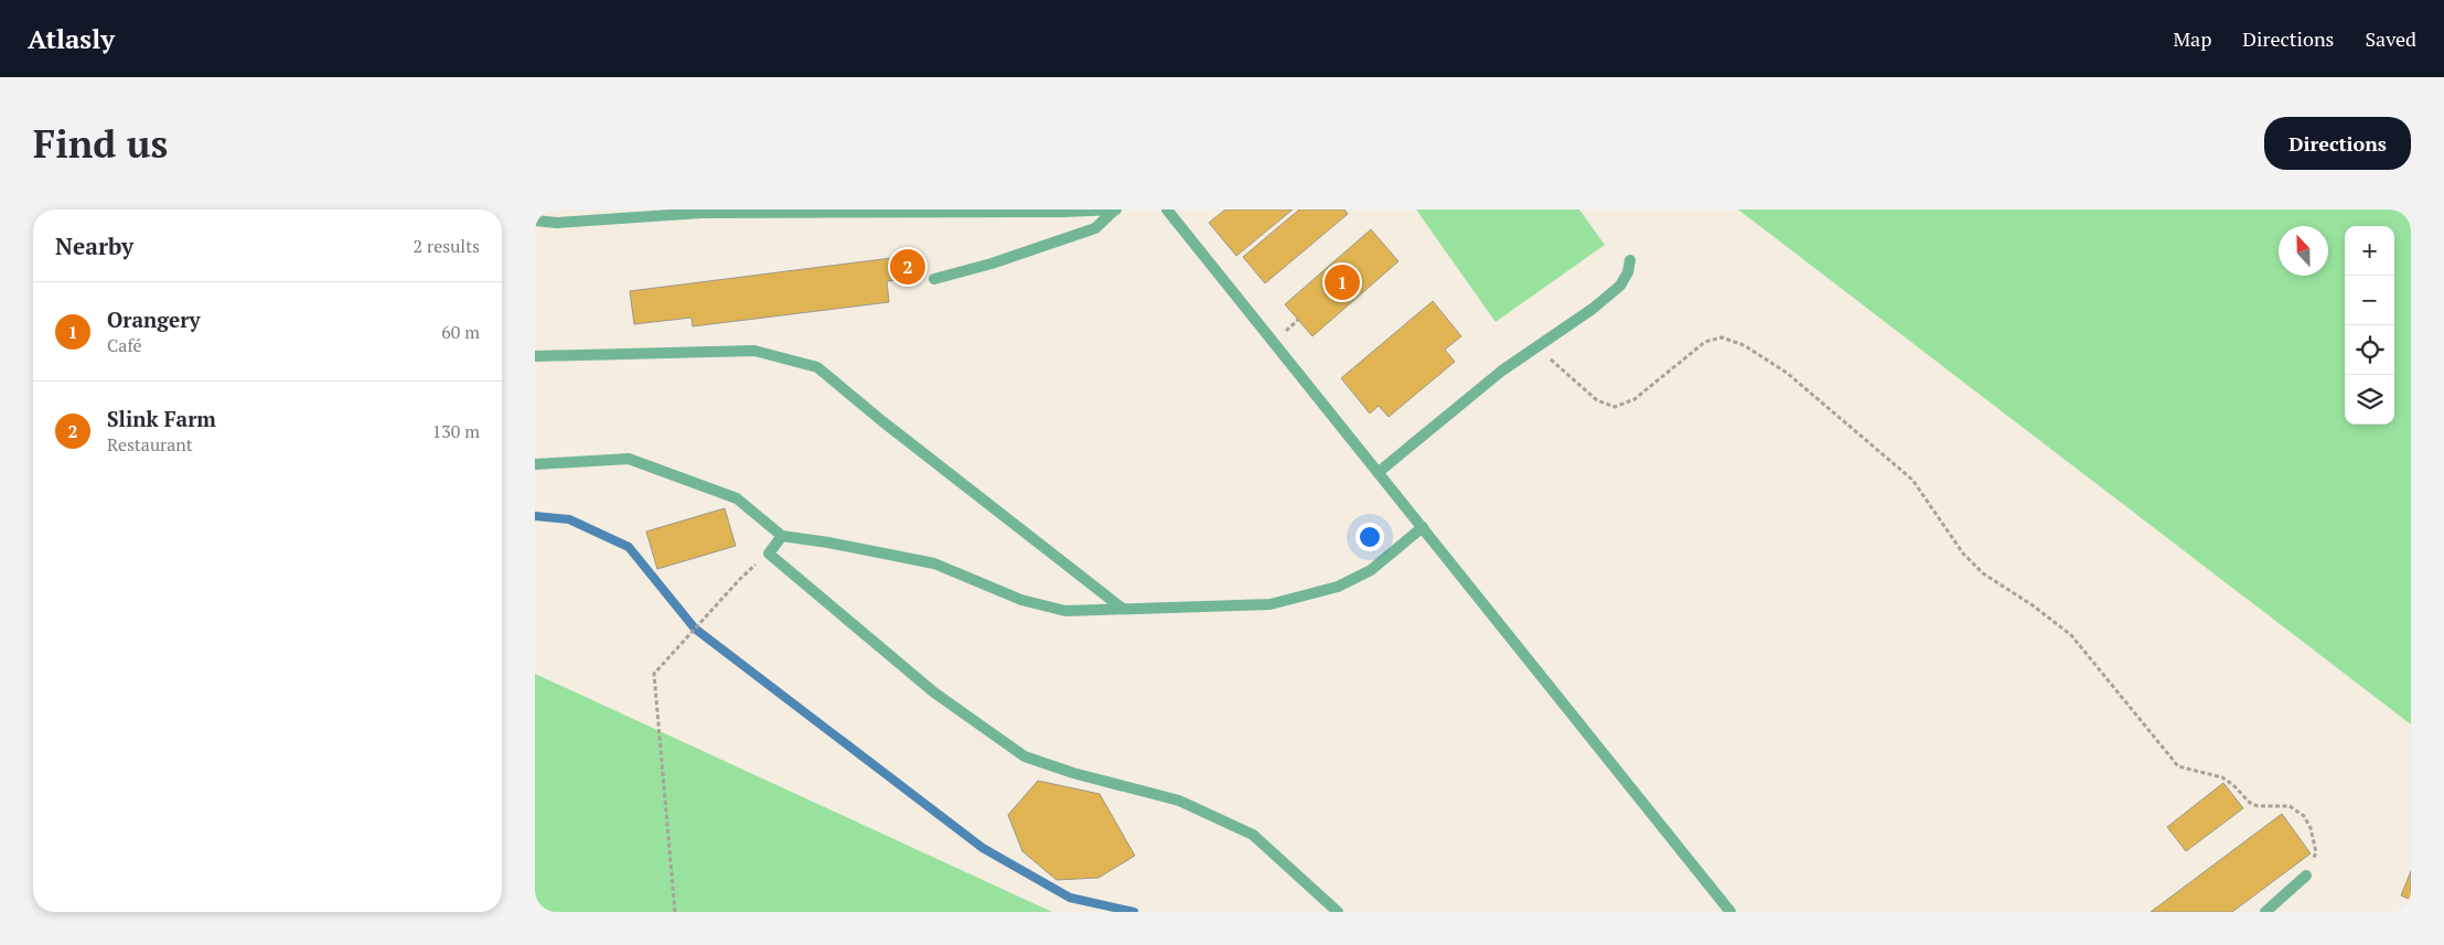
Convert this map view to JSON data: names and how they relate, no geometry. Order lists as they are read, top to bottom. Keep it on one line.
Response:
{"north":"top","page":{"header":"Atlasly","nav":["Map","Directions","Saved"],"buttons":"Directions","title":"Find us","heading":["Nearby","2 results"],"map_buttons":["+","−"],"pins":["2","1"],"list":[{"mark":"1","name":"Orangery","note":"Café","value":"60 m"},{"mark":"2","name":"Slink Farm","note":"Restaurant","value":"130 m"}]}}
